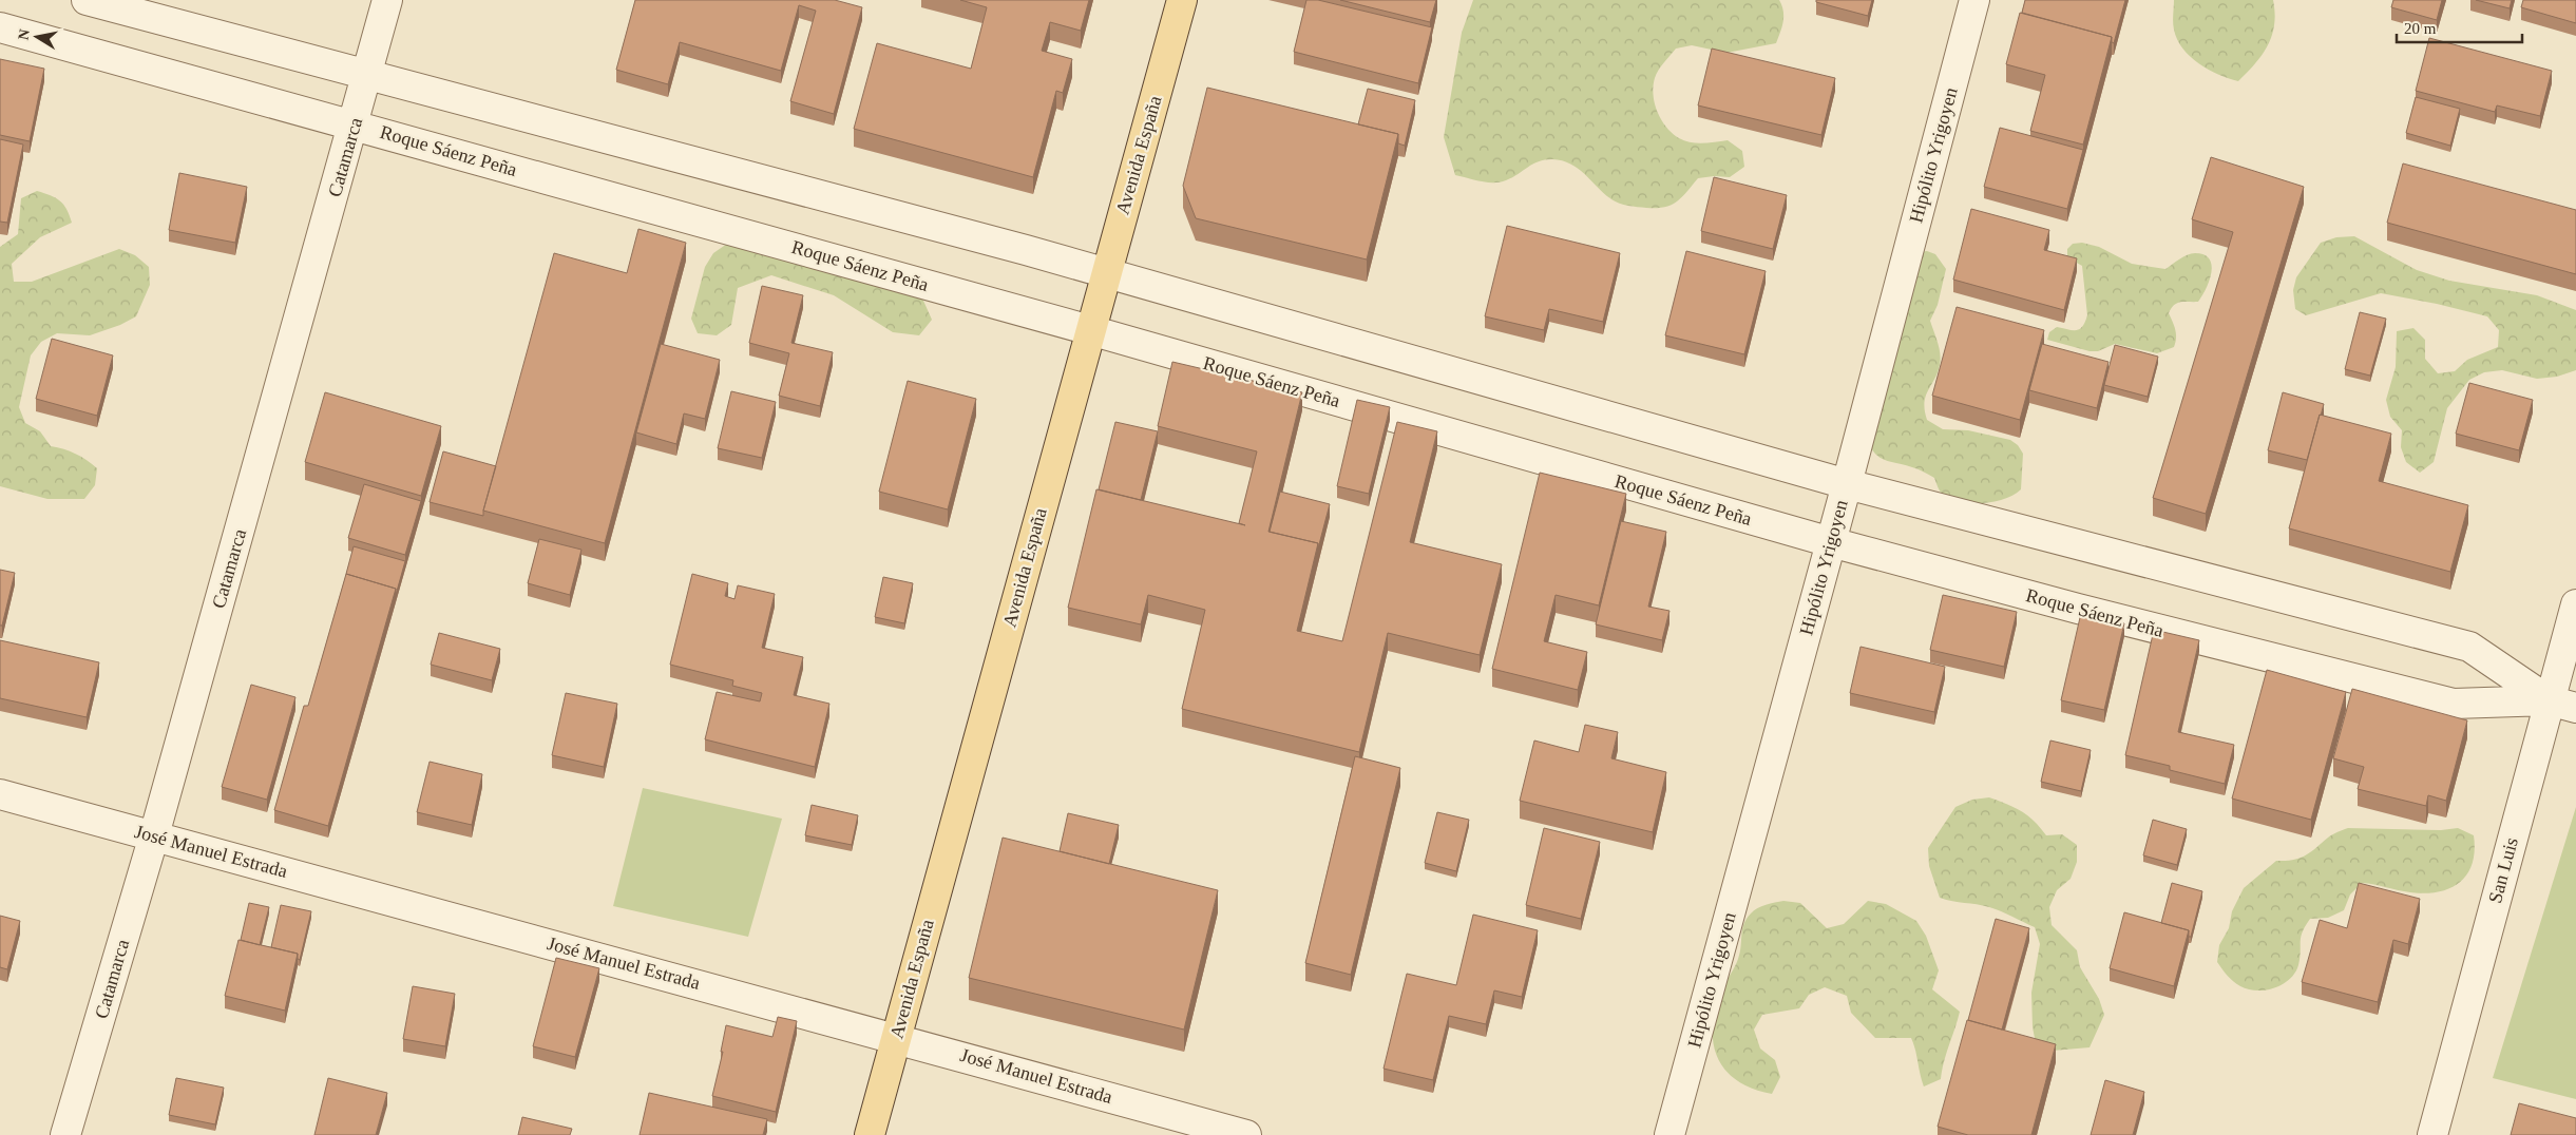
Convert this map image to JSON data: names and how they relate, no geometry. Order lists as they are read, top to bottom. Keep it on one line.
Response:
{"streets":{"main road":["Avenida España"],"street":["Roque Sáenz Peña","Hipólito Yrigoyen","Catamarca","José Manuel Estrada","San Luis"]},"crossings":[["Roque Sáenz Peña","Avenida España"],["Roque Sáenz Peña","Hipólito Yrigoyen"],["Roque Sáenz Peña","Catamarca"],["Roque Sáenz Peña","San Luis"],["Avenida España","José Manuel Estrada"],["Catamarca","José Manuel Estrada"]],"scale_bar":"20 m","north":"left"}
